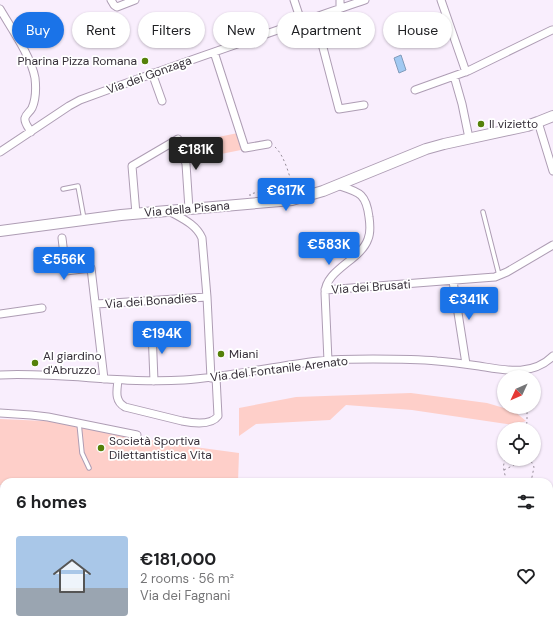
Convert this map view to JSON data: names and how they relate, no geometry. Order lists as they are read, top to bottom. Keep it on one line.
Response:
{"streets":{"main road":["Via della Pisana"],"street":["Via dei Gonzaga","Via dei Brusati","Via dei Bonadies","Via del Fontanile Arenato"]},"places":["Pharina Pizza Romana","Il vizietto","Miani","Al giardino d'Abruzzo","Società Sportiva Dilettantistica Vita"],"north":"bottom left","page":{"chip":["Buy","Rent","Filters","New","Apartment","House"],"price":["€181K","€617K","€583K","€556K","€341K","€194K"],"heading":"6 homes","list":[{"name":"€181,000","note":"2 rooms · 56 m² · Via dei Fagnani"}]}}
